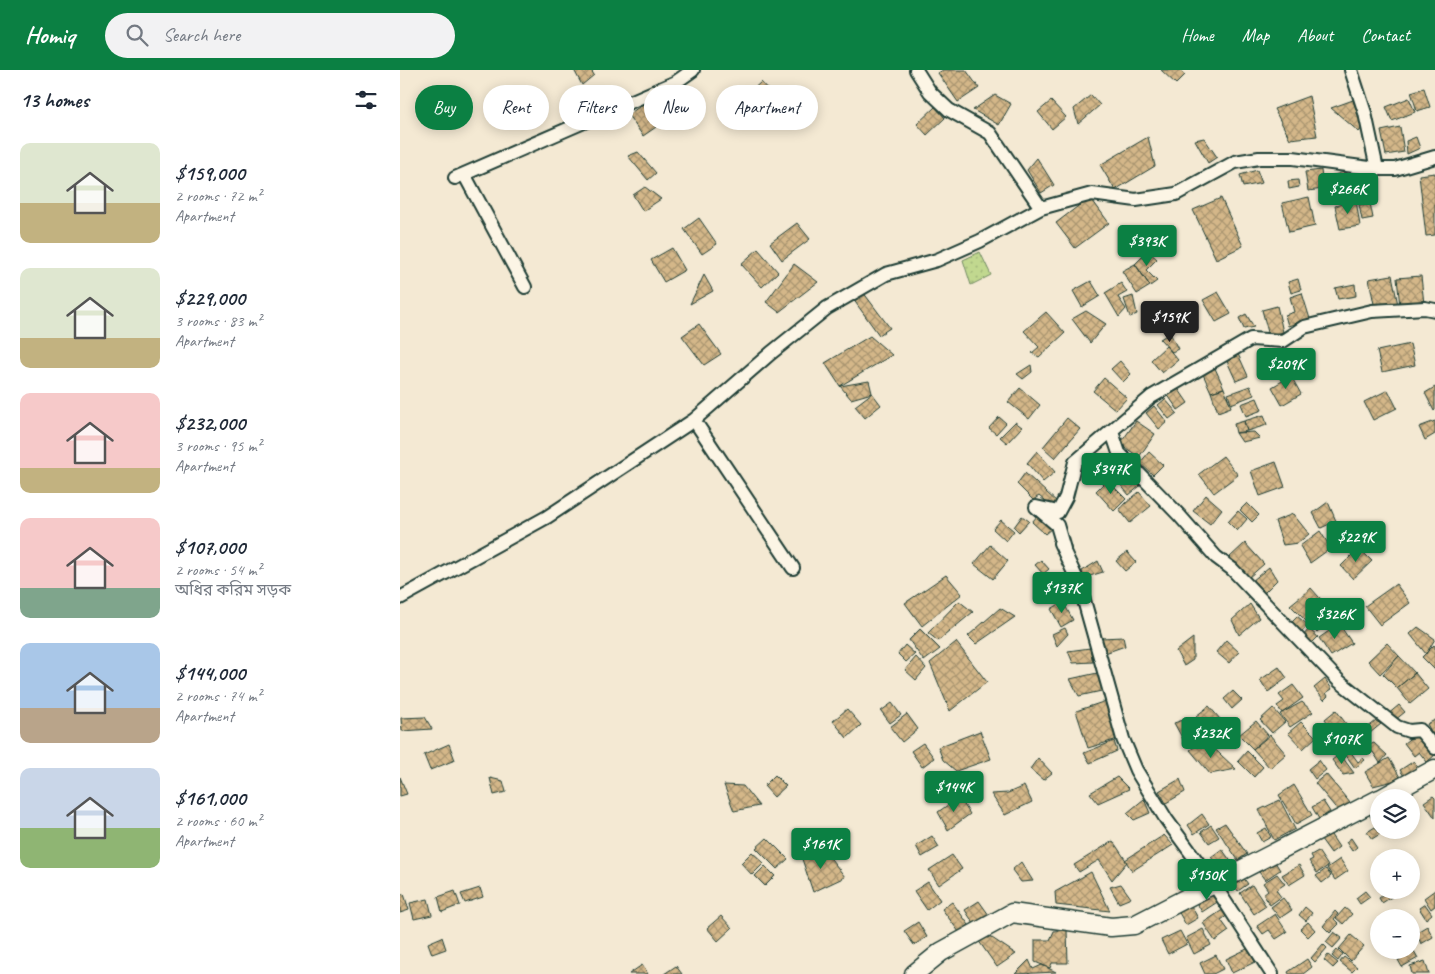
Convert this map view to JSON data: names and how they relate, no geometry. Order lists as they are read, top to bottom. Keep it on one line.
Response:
{"page":{"header":"Homiq","search":"Search here","nav":["Home","Map","About","Contact"],"heading":"13 homes","chip":["Buy","Rent","Filters","New","Apartment"],"list":[{"name":"$159,000","note":"2 rooms · 72 m² · Apartment"},{"name":"$229,000","note":"3 rooms · 83 m² · Apartment"},{"name":"$232,000","note":"3 rooms · 95 m² · Apartment"},{"name":"$107,000","note":"2 rooms · 54 m² · অধির করিম সড়ক"},{"name":"$144,000","note":"2 rooms · 74 m² · Apartment"},{"name":"$161,000","note":"2 rooms · 60 m² · Apartment"}],"price":["$266K","$393K","$159K","$209K","$347K","$229K","$137K","$326K","$232K","$107K","$144K","$161K","$150K"],"map_buttons":["+","−"]}}
